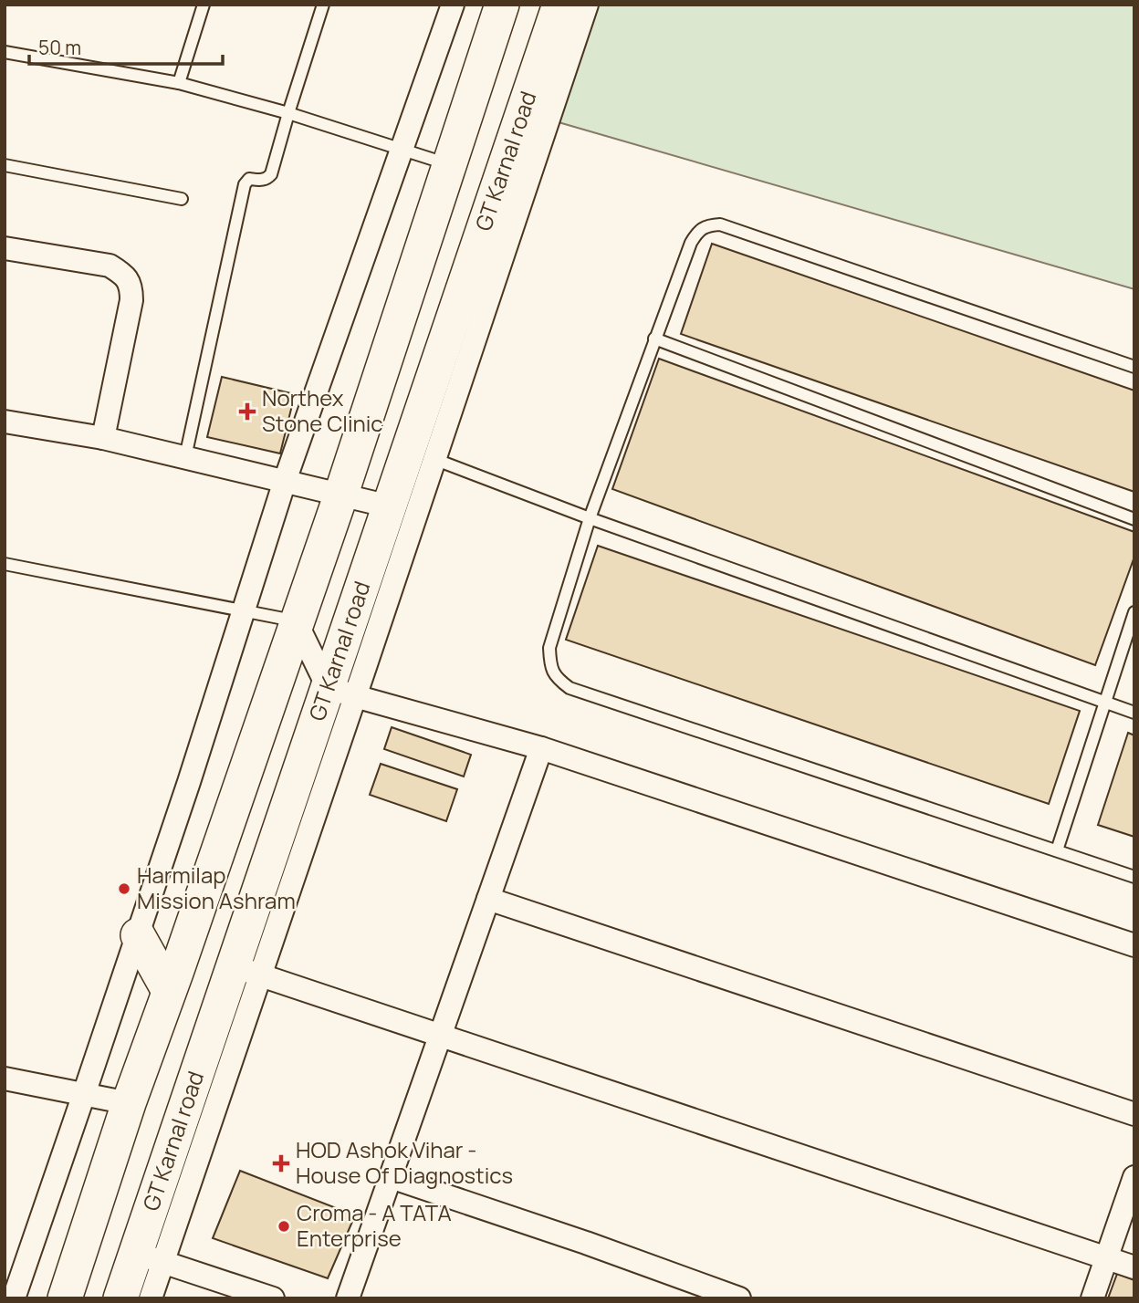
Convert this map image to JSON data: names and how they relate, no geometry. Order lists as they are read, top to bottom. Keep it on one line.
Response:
{"streets":{"main road":["GT Karnal road"]},"places":{"health":["Northex Stone Clinic","HOD Ashok Vihar - House Of Diagnostics"],"other":["Harmilap Mission Ashram","Croma - A TATA Enterprise"]},"scale_bar":"50 m"}
